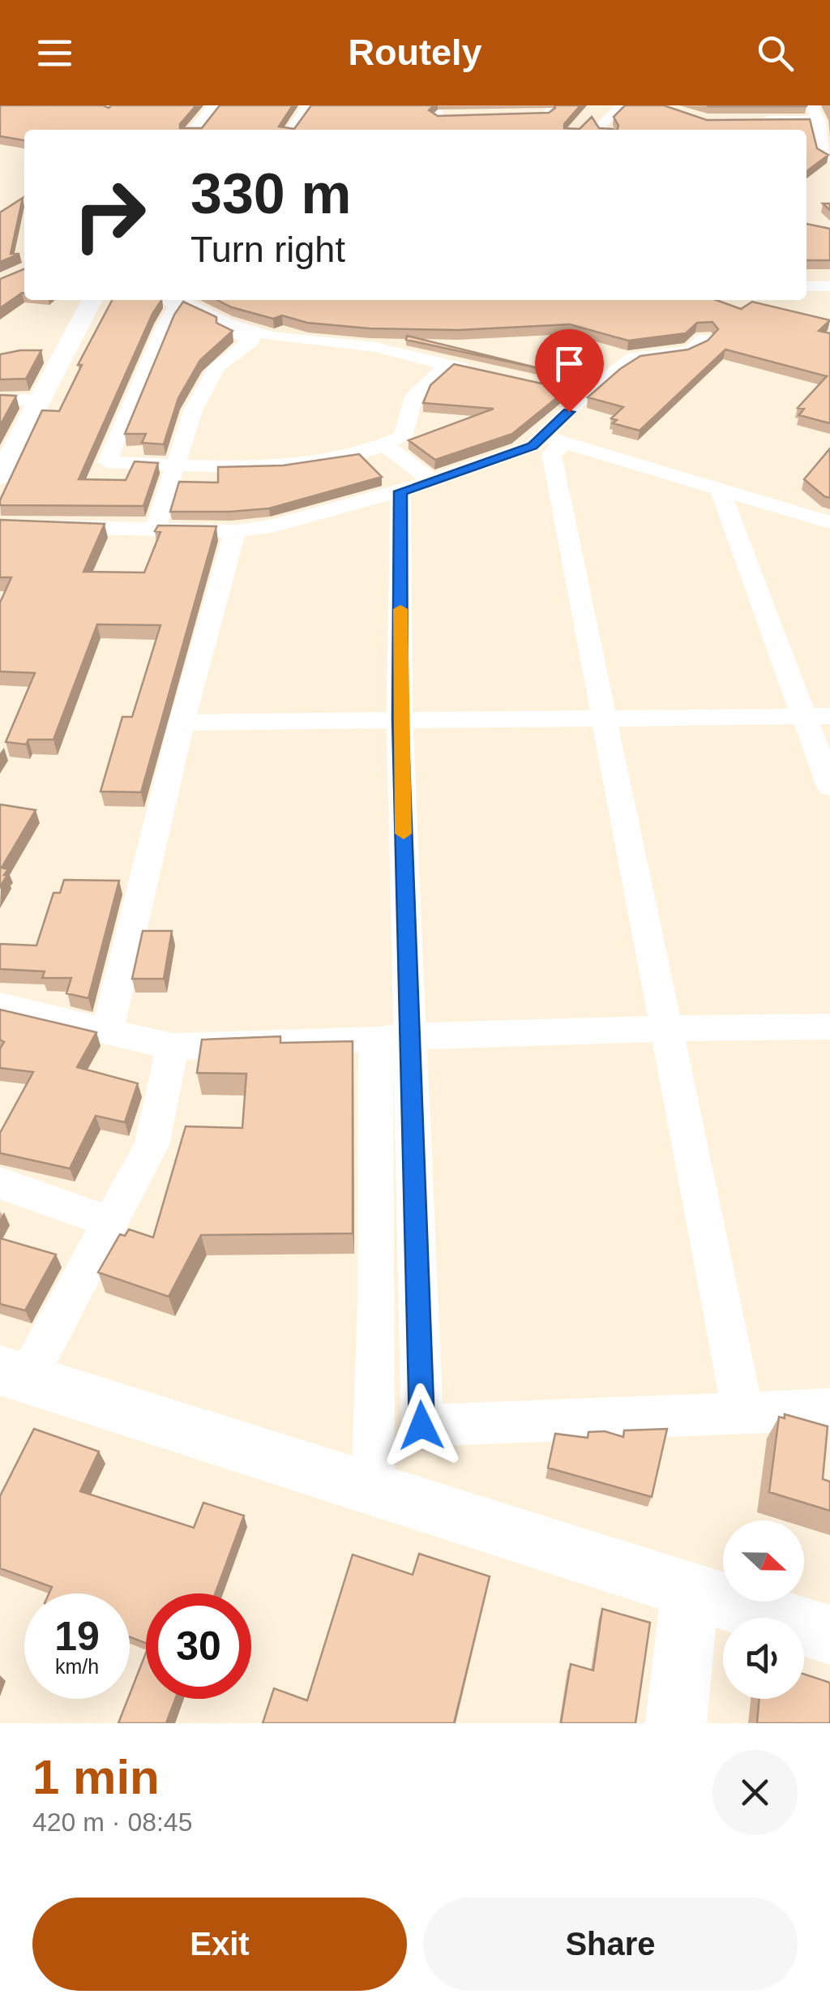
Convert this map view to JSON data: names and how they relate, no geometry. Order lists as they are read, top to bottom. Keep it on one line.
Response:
{"north":"right","page":{"header":"Routely","turn":["330 m","Turn right"],"speed":"19 km/h","limit":"30","heading":["1 min","420 m · 08:45"],"buttons":["Exit","Share"]}}
